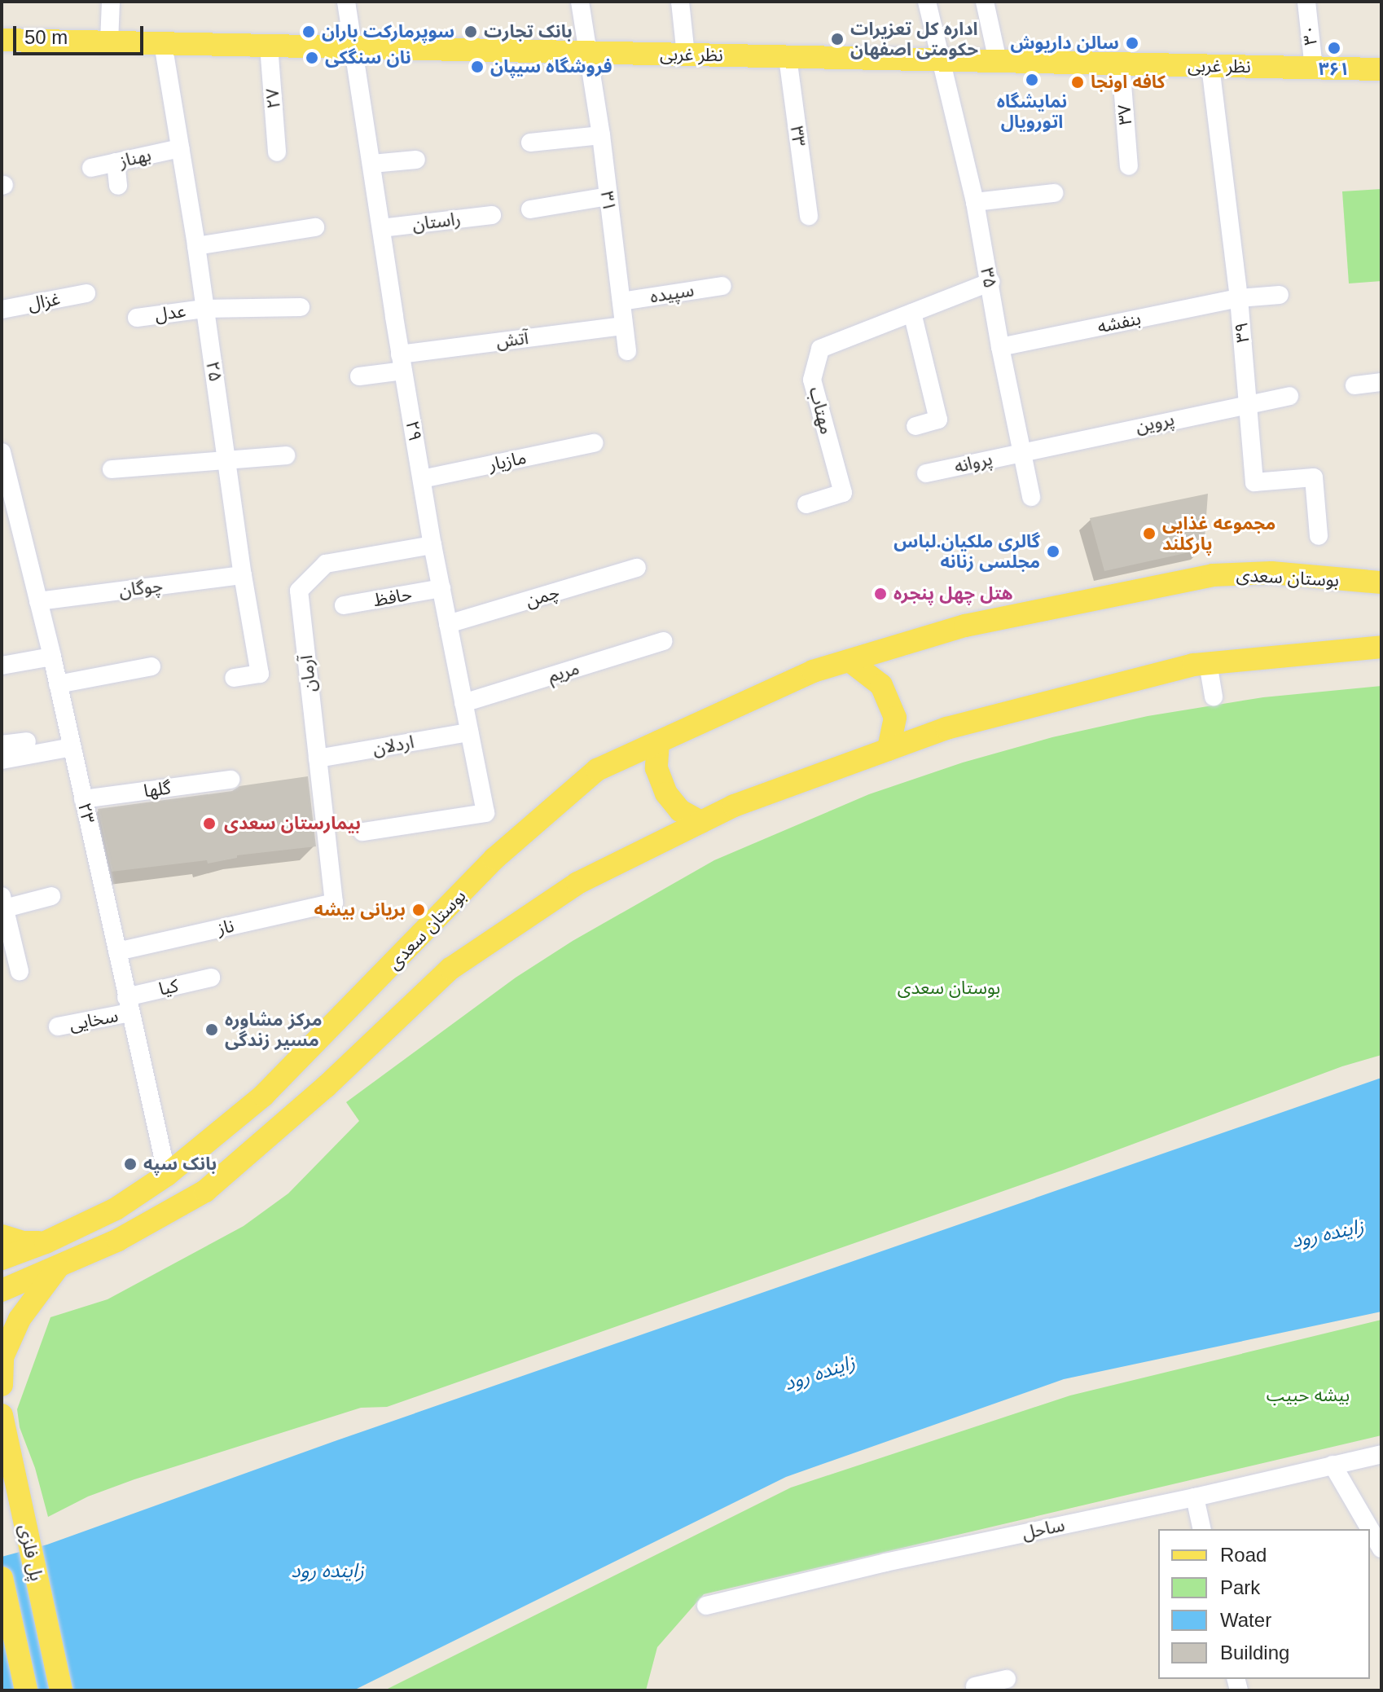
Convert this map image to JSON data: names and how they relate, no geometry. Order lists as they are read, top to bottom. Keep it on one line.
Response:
{"streets":{"main road":["نظر غربی","بوستان سعدی","پل فلزی"],"street":["۳۰","۲۷","۳۷","۳۳","بهناز","۳۱","راستان","۳۵","سپیده","غزال","عدل","بنفشه","۳۹","آتش","۲۵","مهتاب","پروین","۲۹","مازیار","پروانه","چوگان","چمن","حافظ","مریم","آرمان","اردلان","گلها","۲۳","ناز","کیا","سخایی","ساحل"]},"crossings":[["۳۰","نظر غربی"],["نظر غربی","۲۷"],["نظر غربی","۳۷"],["نظر غربی","۳۳"],["نظر غربی","۳۱"],["نظر غربی","۳۵"],["نظر غربی","۳۹"],["نظر غربی","۲۵"],["نظر غربی","۲۹"],["بهناز","۲۵"],["۳۱","سپیده"],["۳۱","آتش"],["راستان","۲۹"],["۳۵","بنفشه"],["۳۵","مهتاب"],["۳۵","پروین"],["۳۵","پروانه"],["عدل","۲۵"],["بنفشه","۳۹"],["۳۹","پروین"],["آتش","۲۹"],["۲۵","چوگان"],["پروین","پروانه"],["۲۹","مازیار"],["۲۹","چمن"],["۲۹","حافظ"],["۲۹","مریم"],["۲۹","آرمان"],["۲۹","اردلان"],["بوستان سعدی","۲۳"],["چوگان","۲۳"],["آرمان","اردلان"],["آرمان","ناز"],["گلها","۲۳"],["۲۳","ناز"],["۲۳","کیا"],["۲۳","سخایی"],["کیا","سخایی"]],"water":["زاینده رود"],"parks":["بوستان سعدی","بیشه حبیب"],"places":["سوپرمارکت باران","بانک تجارت","اداره کل تعزیرات حکومتی اصفهان","سالن داریوش","۳۶۱","نان سنگکی","فروشگاه سیپان","نمایشگاه اتورویال","کافه اونجا","مجموعه غذایی پارکلند","گالری ملکیان.لباس مجلسی زنانه","هتل چهل پنجره","بیمارستان سعدی","بریانی بیشه","مرکز مشاوره مسیر زندگی","بانک سپه"],"legend":["Road","Park","Water","Building"],"scale_bar":"50 m"}
